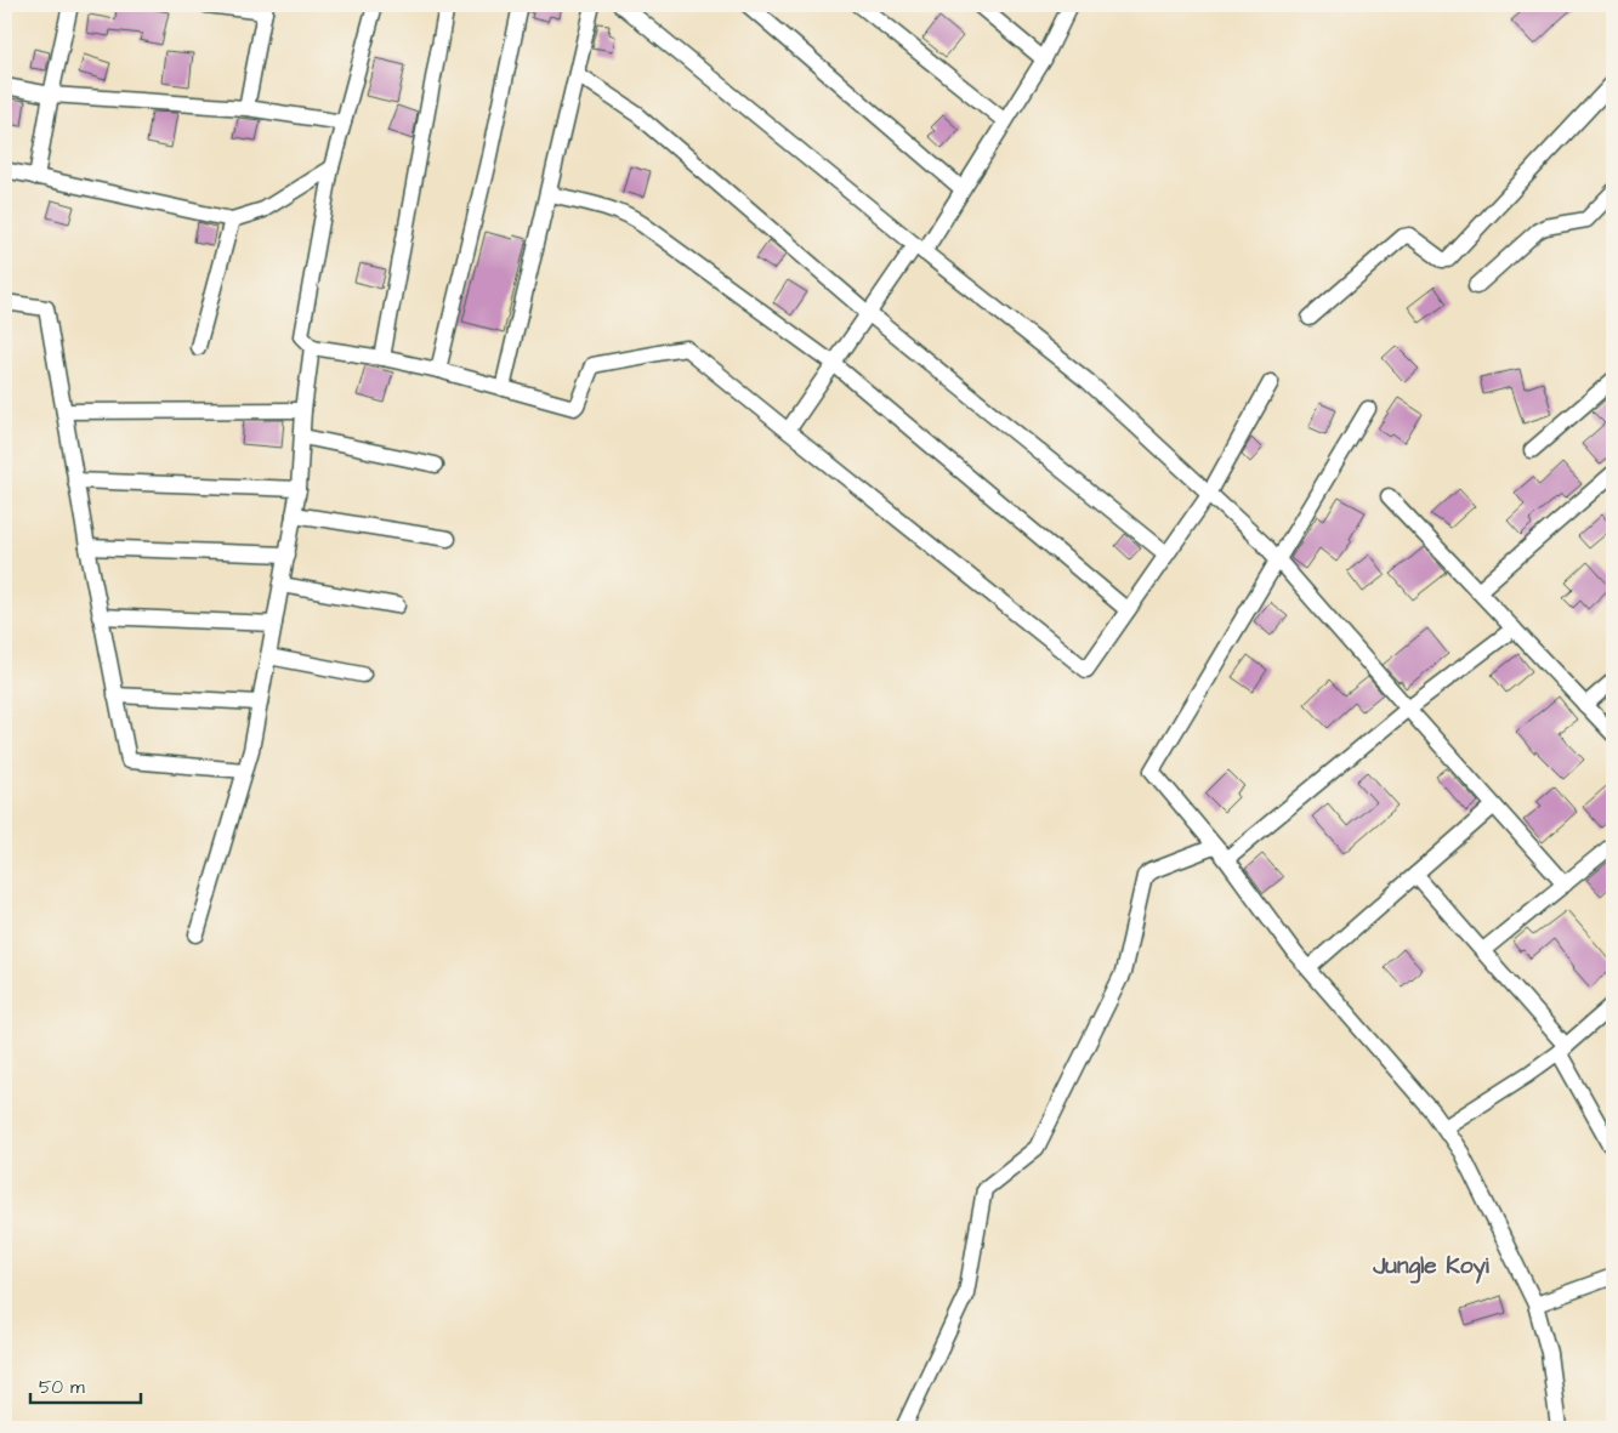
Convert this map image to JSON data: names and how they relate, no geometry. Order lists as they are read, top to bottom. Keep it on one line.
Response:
{"districts":["Jungle Koyi"],"scale_bar":"50 m"}
